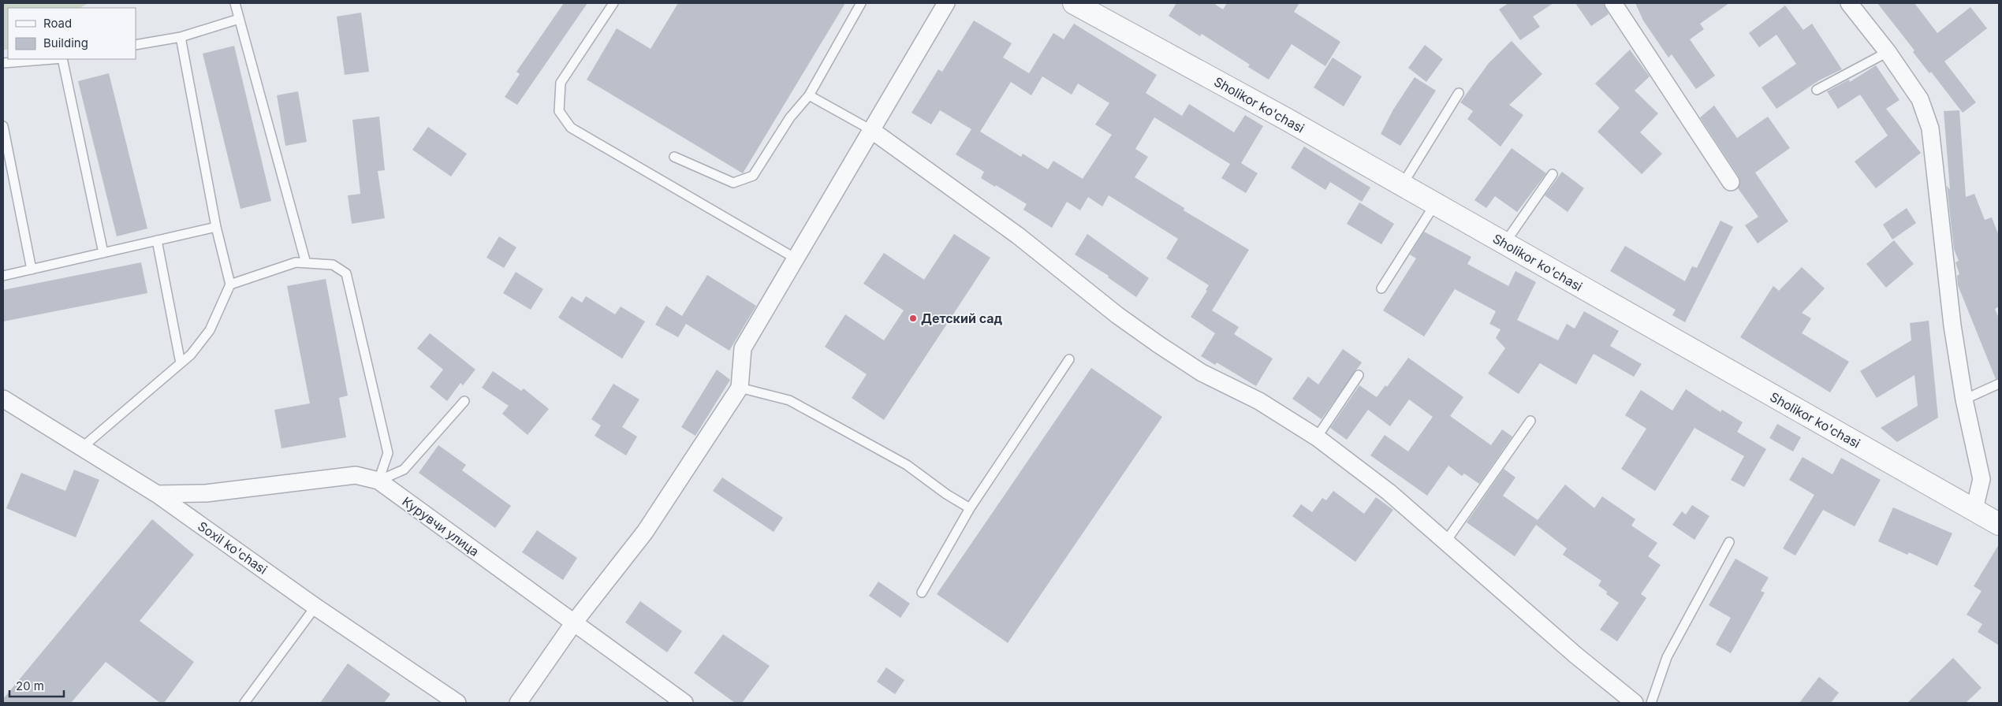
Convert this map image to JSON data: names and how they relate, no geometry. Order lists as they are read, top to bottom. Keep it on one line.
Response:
{"streets":{"street":["Sholikor ko'chasi","Курувчи улица","Soxil ko'chasi"]},"crossings":[["Курувчи улица","Soxil ko'chasi"]],"places":["Детский сад"],"legend":["Road","Building"],"scale_bar":"20 m"}
